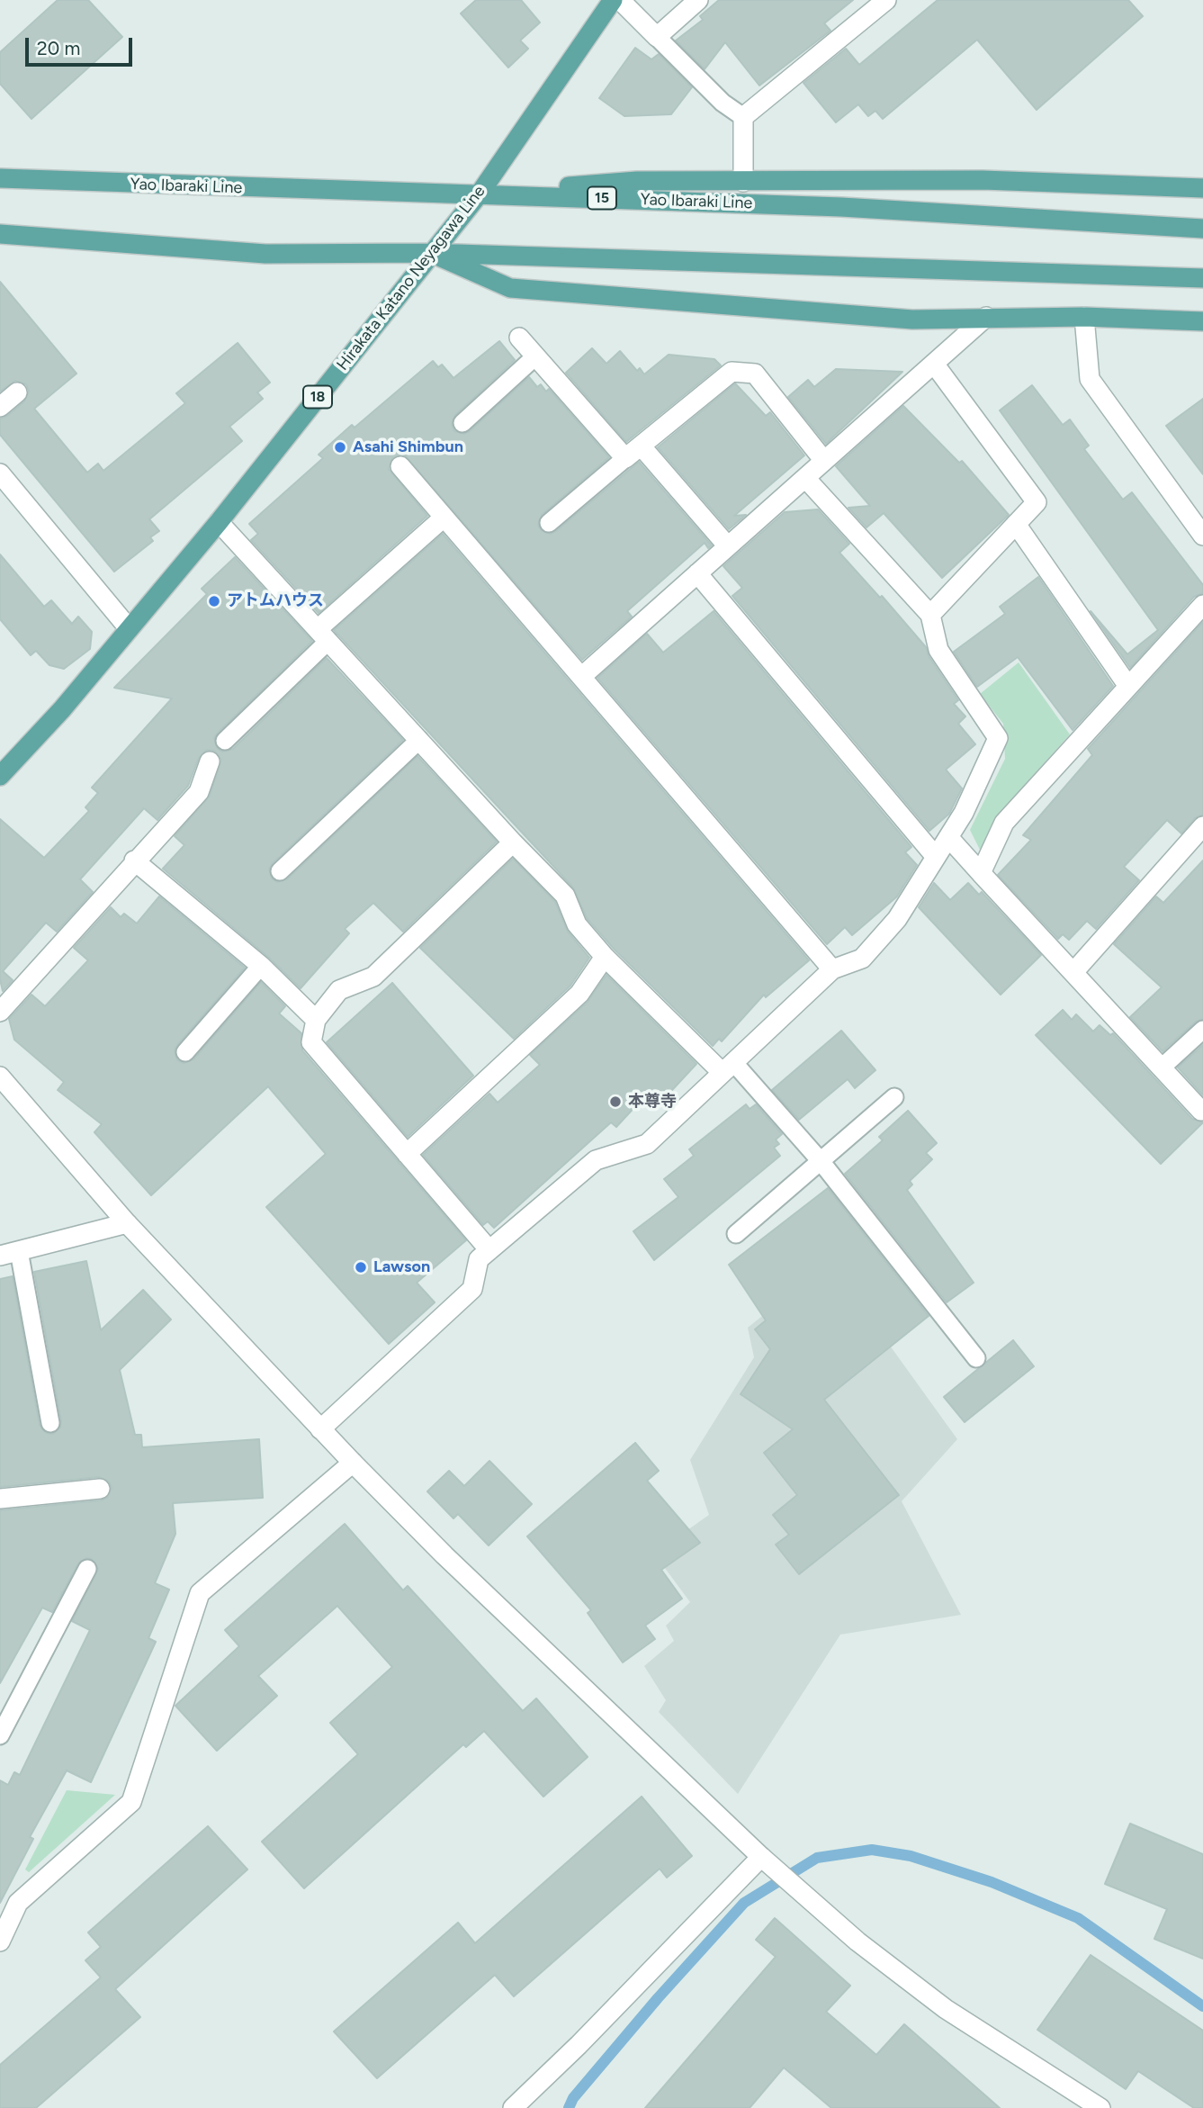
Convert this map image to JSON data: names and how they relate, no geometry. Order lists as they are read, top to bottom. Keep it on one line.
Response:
{"streets":{"main road":["Yao Ibaraki Line","15","Hirakata Katano Neyagawa Line","18"]},"crossings":[["Yao Ibaraki Line","15"],["Yao Ibaraki Line","Hirakata Katano Neyagawa Line"],["15","Hirakata Katano Neyagawa Line"]],"places":["Asahi Shimbun","アトムハウス","本尊寺","Lawson"],"scale_bar":"20 m"}
